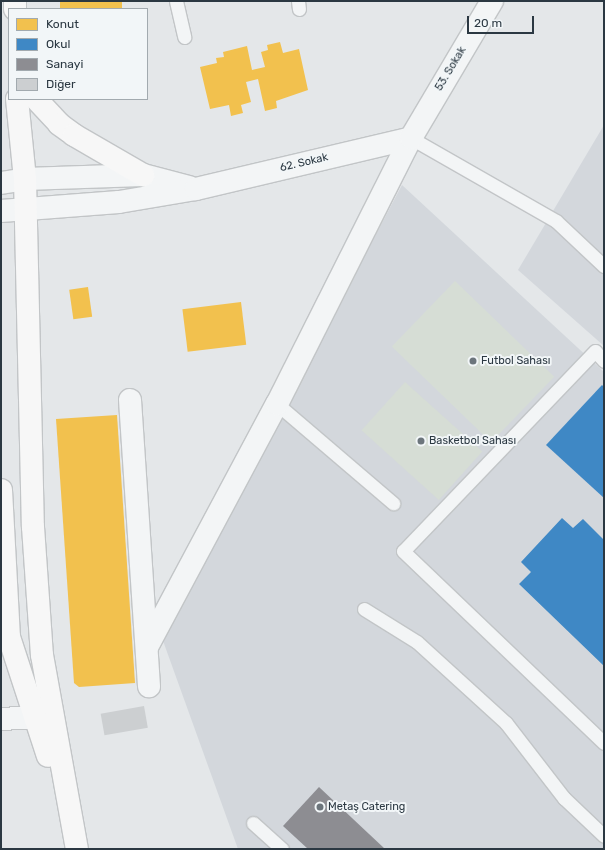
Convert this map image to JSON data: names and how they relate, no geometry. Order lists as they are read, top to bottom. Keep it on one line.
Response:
{"streets":{"street":["53. Sokak","62. Sokak"]},"crossings":[["53. Sokak","62. Sokak"]],"places":["Futbol Sahası","Basketbol Sahası","Metaş Catering"],"legend":["Konut","Okul","Sanayi","Diğer"],"scale_bar":"20 m"}
